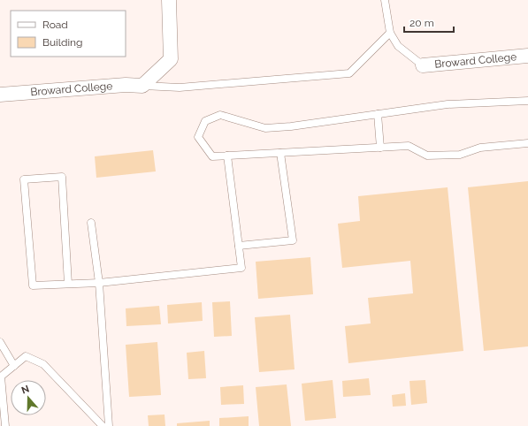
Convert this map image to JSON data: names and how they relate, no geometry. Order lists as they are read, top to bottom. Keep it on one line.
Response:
{"streets":{"street":["Broward College"]},"legend":["Road","Building"],"scale_bar":"20 m","north":"top"}
